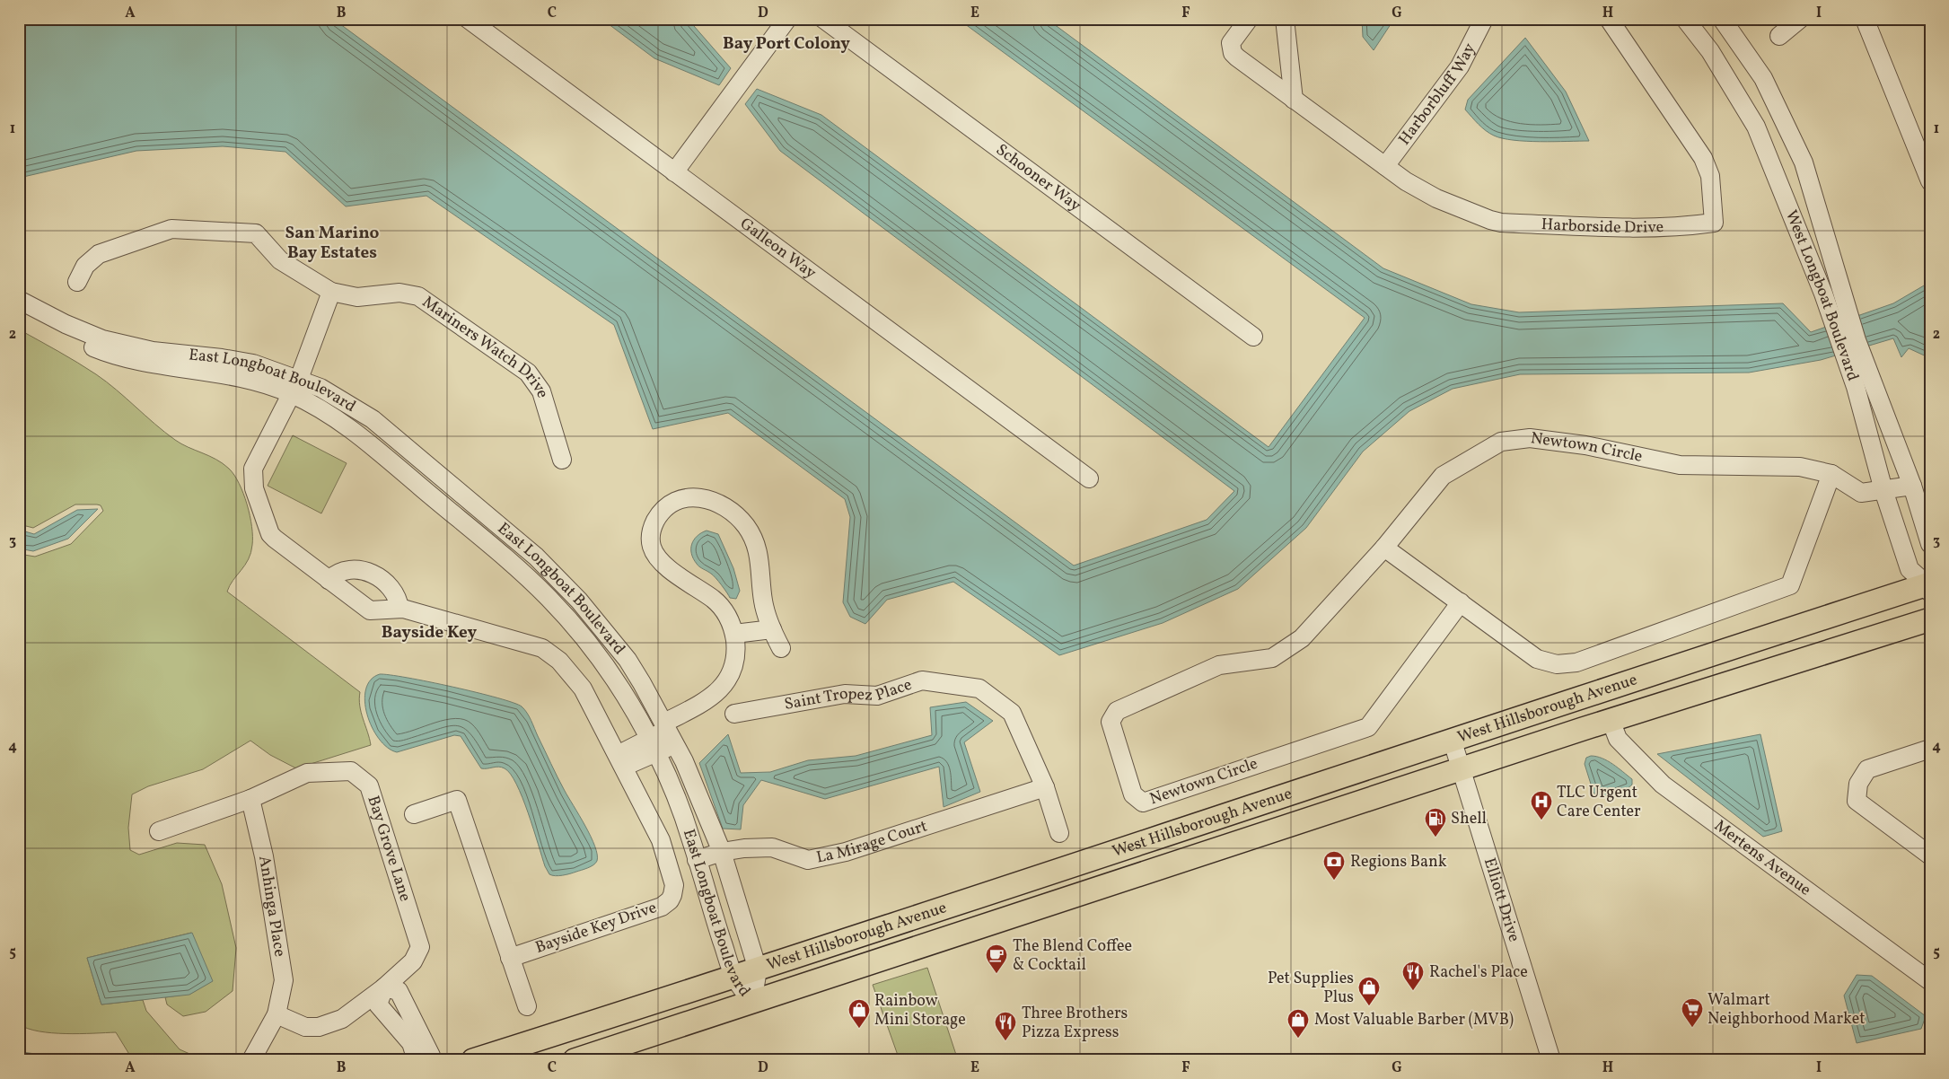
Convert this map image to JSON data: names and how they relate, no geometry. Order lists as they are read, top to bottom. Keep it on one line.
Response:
{"streets":{"main road":["West Hillsborough Avenue"],"street":["Harborbluff Way","Schooner Way","Harborside Drive","Galleon Way","West Longboat Boulevard","Mariners Watch Drive","East Longboat Boulevard","Newtown Circle","Saint Tropez Place","La Mirage Court","Bay Grove Lane","Mertens Avenue","Elliott Drive","Anhinga Place","Bayside Key Drive"]},"crossings":[["Harborbluff Way","Harborside Drive"],["West Longboat Boulevard","Newtown Circle"],["West Longboat Boulevard","West Hillsborough Avenue"],["Mariners Watch Drive","Bayside Key Drive"],["East Longboat Boulevard","West Hillsborough Avenue"],["East Longboat Boulevard","La Mirage Court"],["East Longboat Boulevard","Bayside Key Drive"],["Saint Tropez Place","La Mirage Court"],["West Hillsborough Avenue","Mertens Avenue"],["West Hillsborough Avenue","Elliott Drive"],["Bay Grove Lane","Anhinga Place"]],"districts":["Bay Port Colony","San Marino Bay Estates","Bayside Key"],"places":{"hospital":["TLC Urgent Care Center"],"fuel station":["Shell"],"bank":["Regions Bank"],"cafe":["The Blend Coffee & Cocktail"],"restaurant":["Rachel's Place","Three Brothers Pizza Express"],"shop":["Pet Supplies Plus","Rainbow Mini Storage","Most Valuable Barber (MVB)"],"supermarket":["Walmart Neighborhood Market"]},"grid":{"columns":["A","B","C","D","E","F","G","H","I"],"rows":["1","2","3","4","5"]}}
